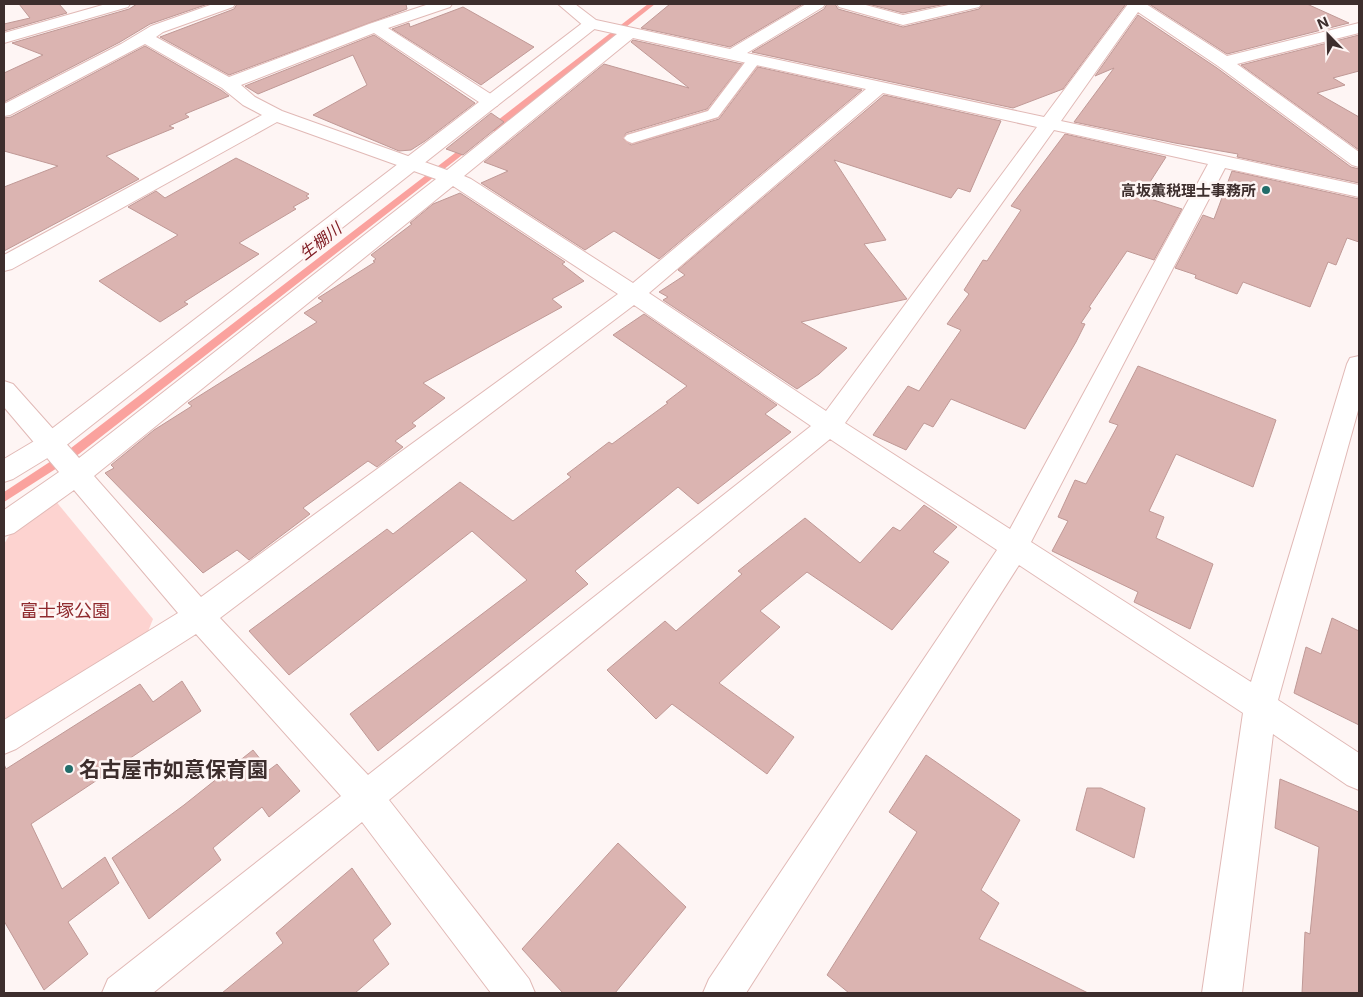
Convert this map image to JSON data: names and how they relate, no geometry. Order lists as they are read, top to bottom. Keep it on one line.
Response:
{"water":["生棚川"],"parks":["富士塚公園"],"places":["高坂薫税理士事務所","名古屋市如意保育園"],"north":"top left"}
